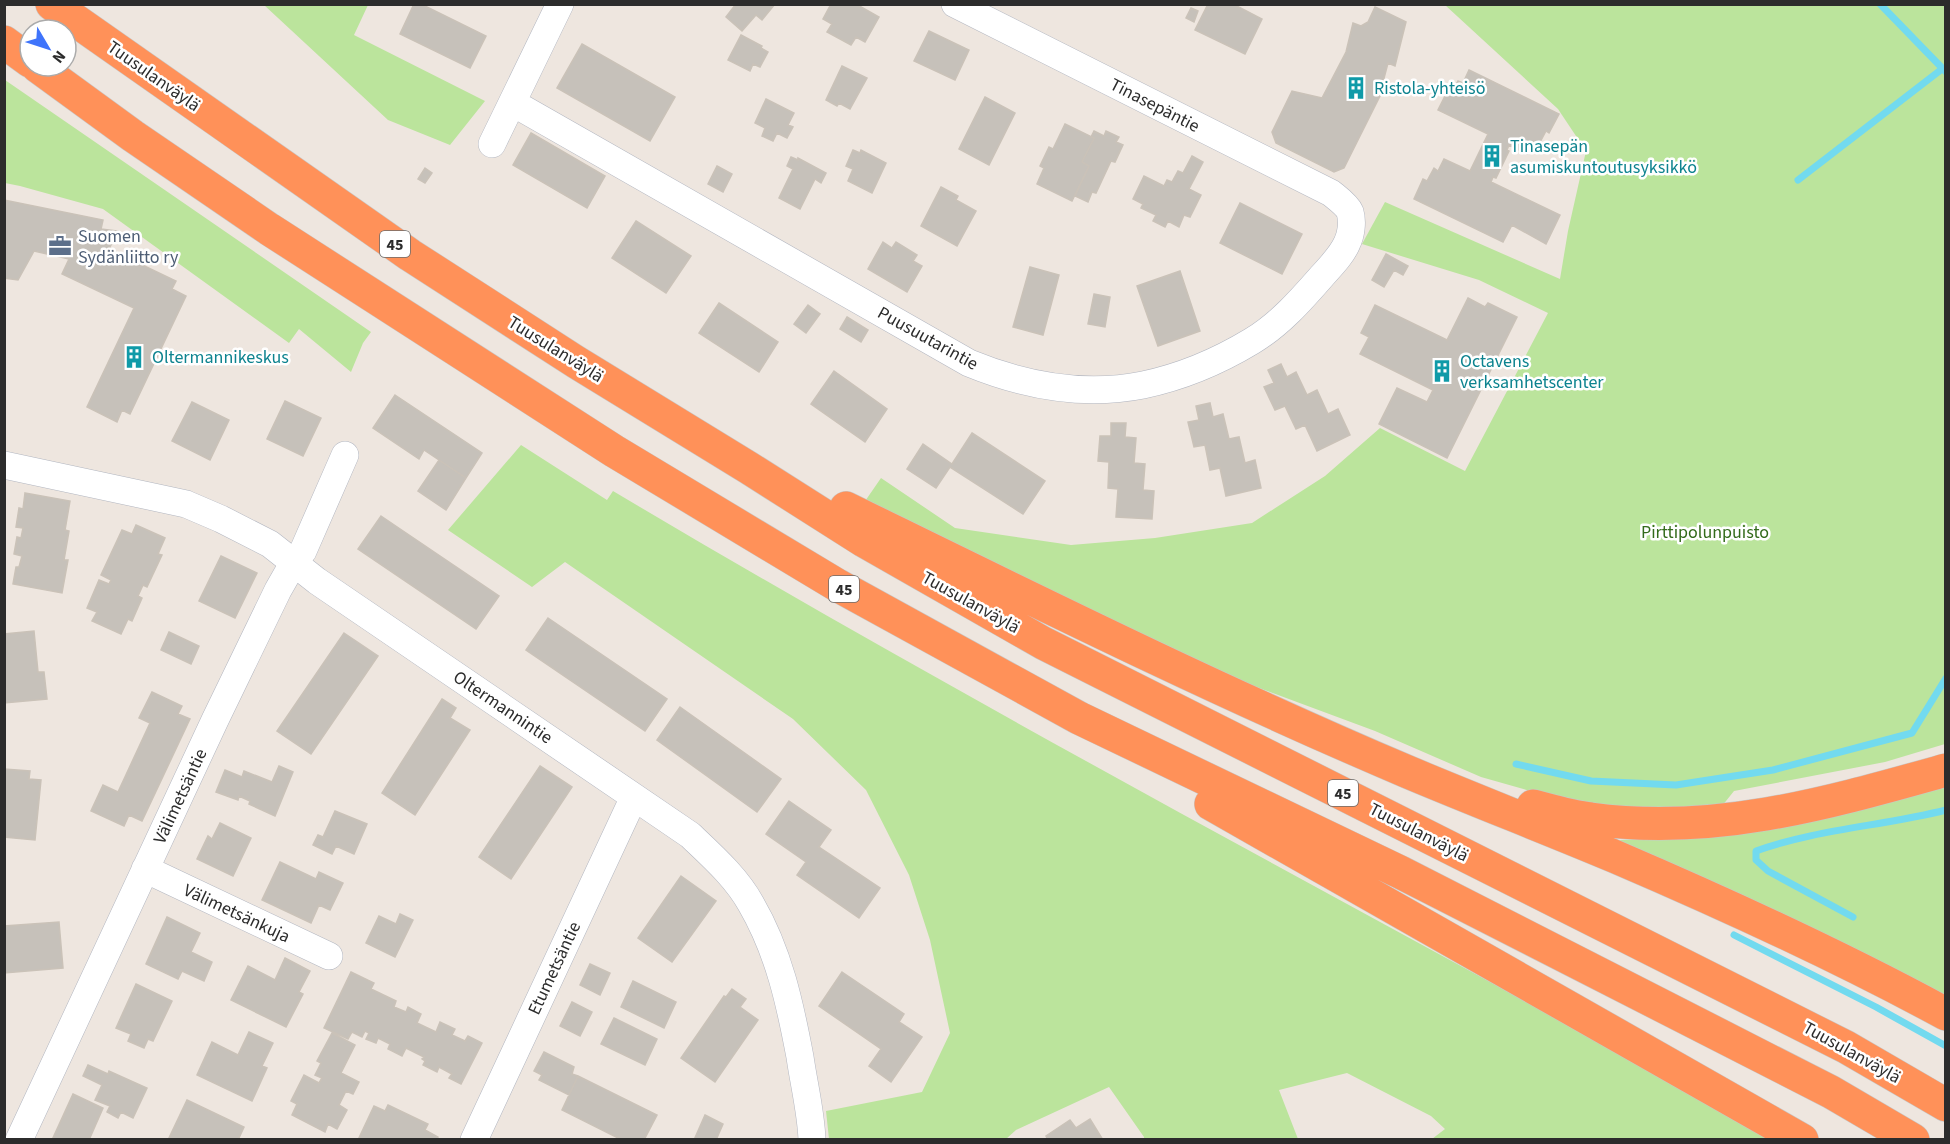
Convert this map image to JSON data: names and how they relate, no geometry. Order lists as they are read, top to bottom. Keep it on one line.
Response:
{"streets":{"highway":["Tuusulanväylä","45"],"street":["Tinasepäntie","Puusuutarintie","Oltermannintie","Välimetsäntie","Välimetsänkuja","Etumetsäntie"]},"crossings":[["Tinasepäntie","Puusuutarintie"],["Oltermannintie","Välimetsäntie"],["Oltermannintie","Etumetsäntie"],["Välimetsäntie","Välimetsänkuja"]],"parks":["Pirttipolunpuisto"],"places":{"building":["Ristola-yhteisö","Tinasepän asumiskuntoutusyksikkö","Oltermannikeskus","Octavens verksamhetscenter"],"office":["Suomen Sydänliitto ry"]},"north":"bottom right"}
